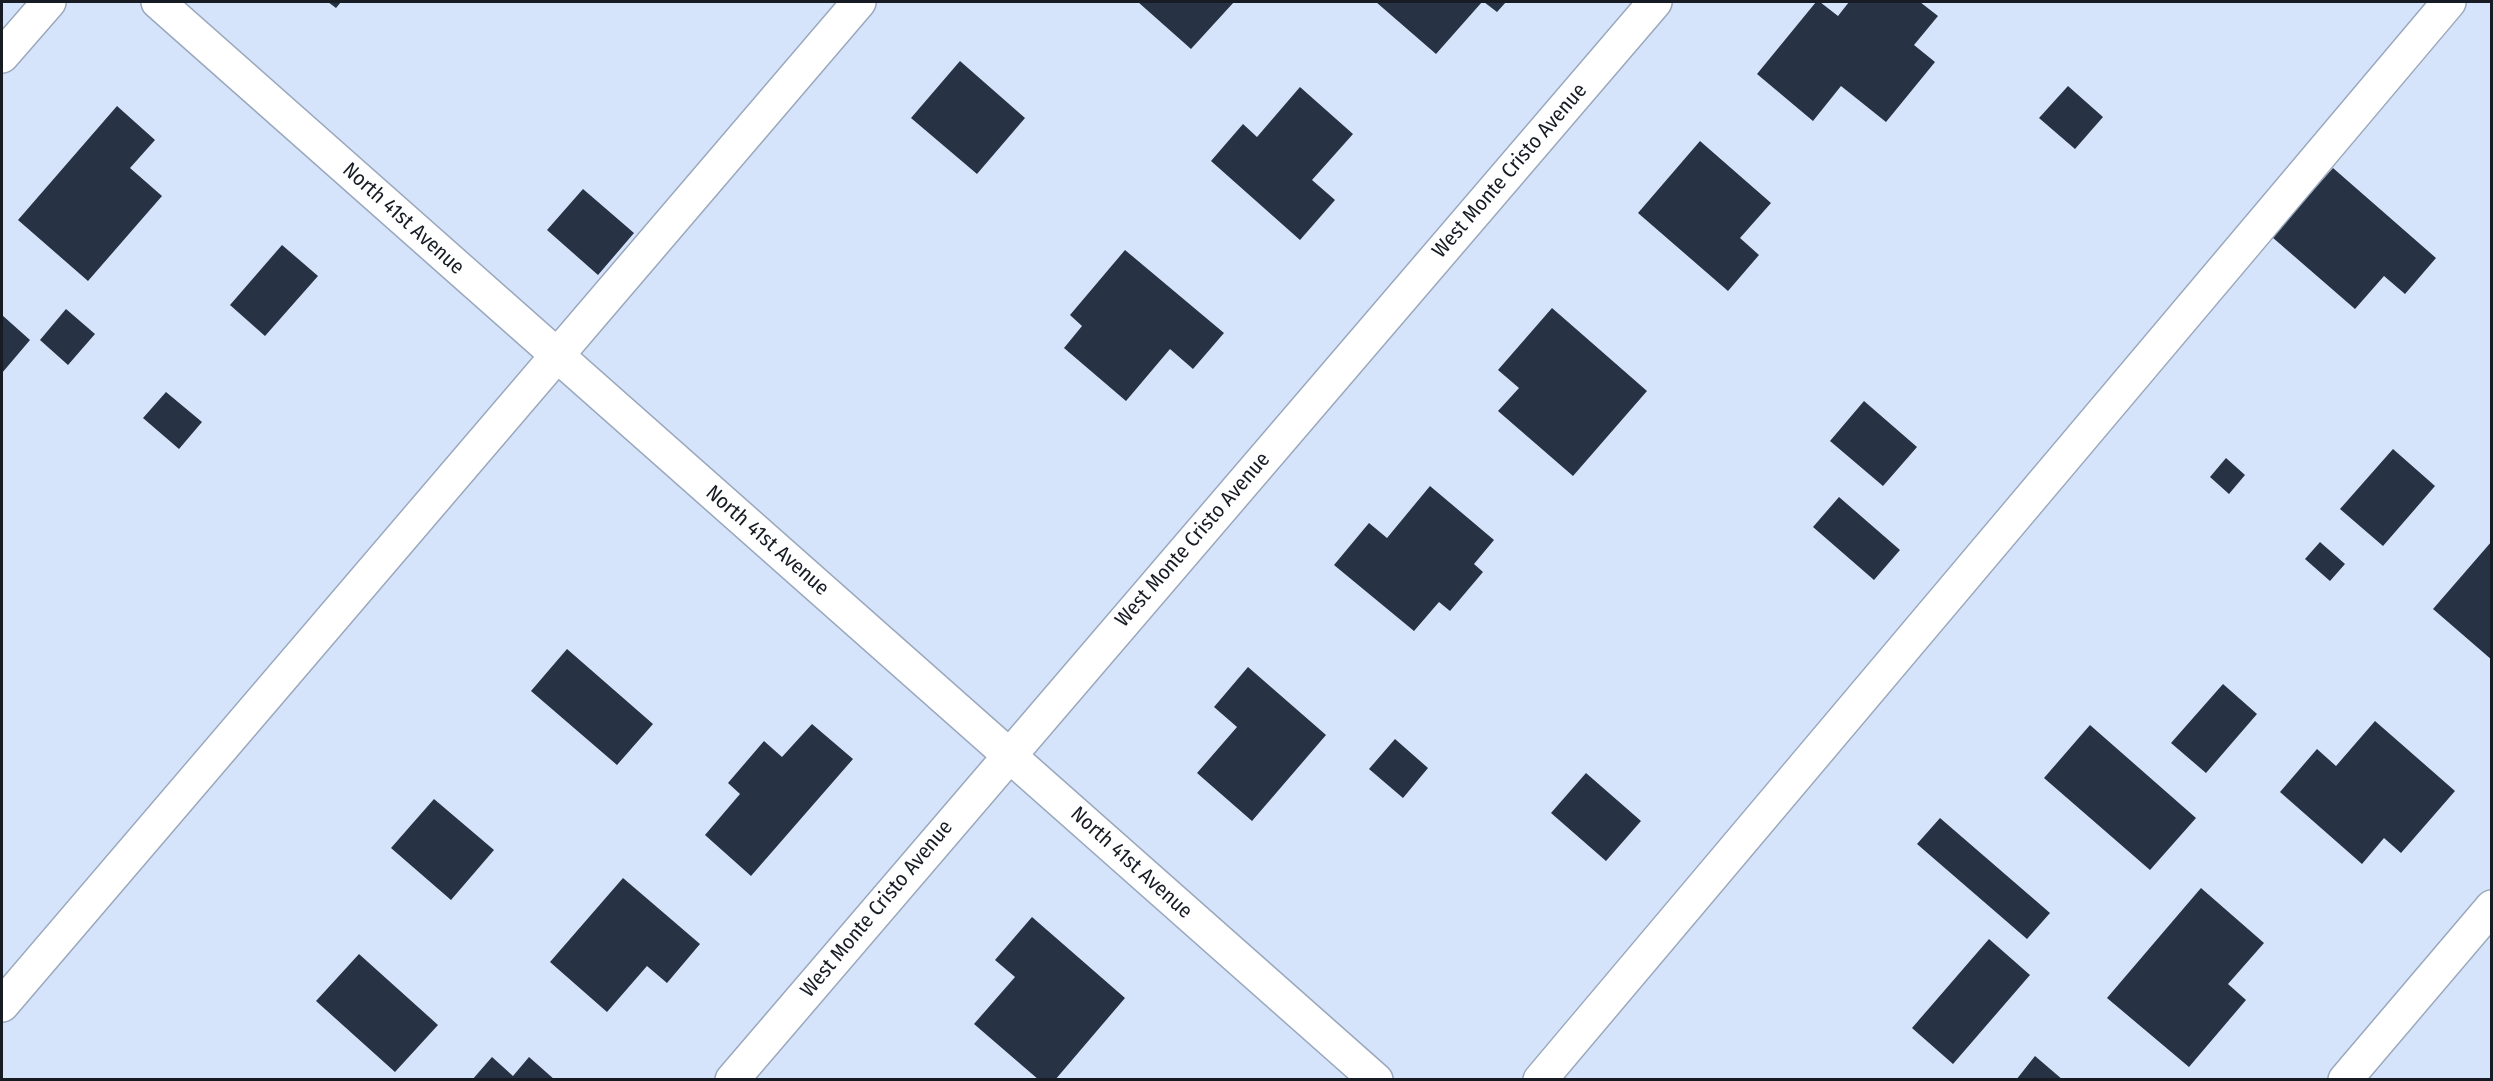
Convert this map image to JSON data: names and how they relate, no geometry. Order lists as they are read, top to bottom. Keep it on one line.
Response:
{"streets":{"street":["West Monte Cristo Avenue","North 41st Avenue"]},"crossings":[["West Monte Cristo Avenue","North 41st Avenue"]]}
